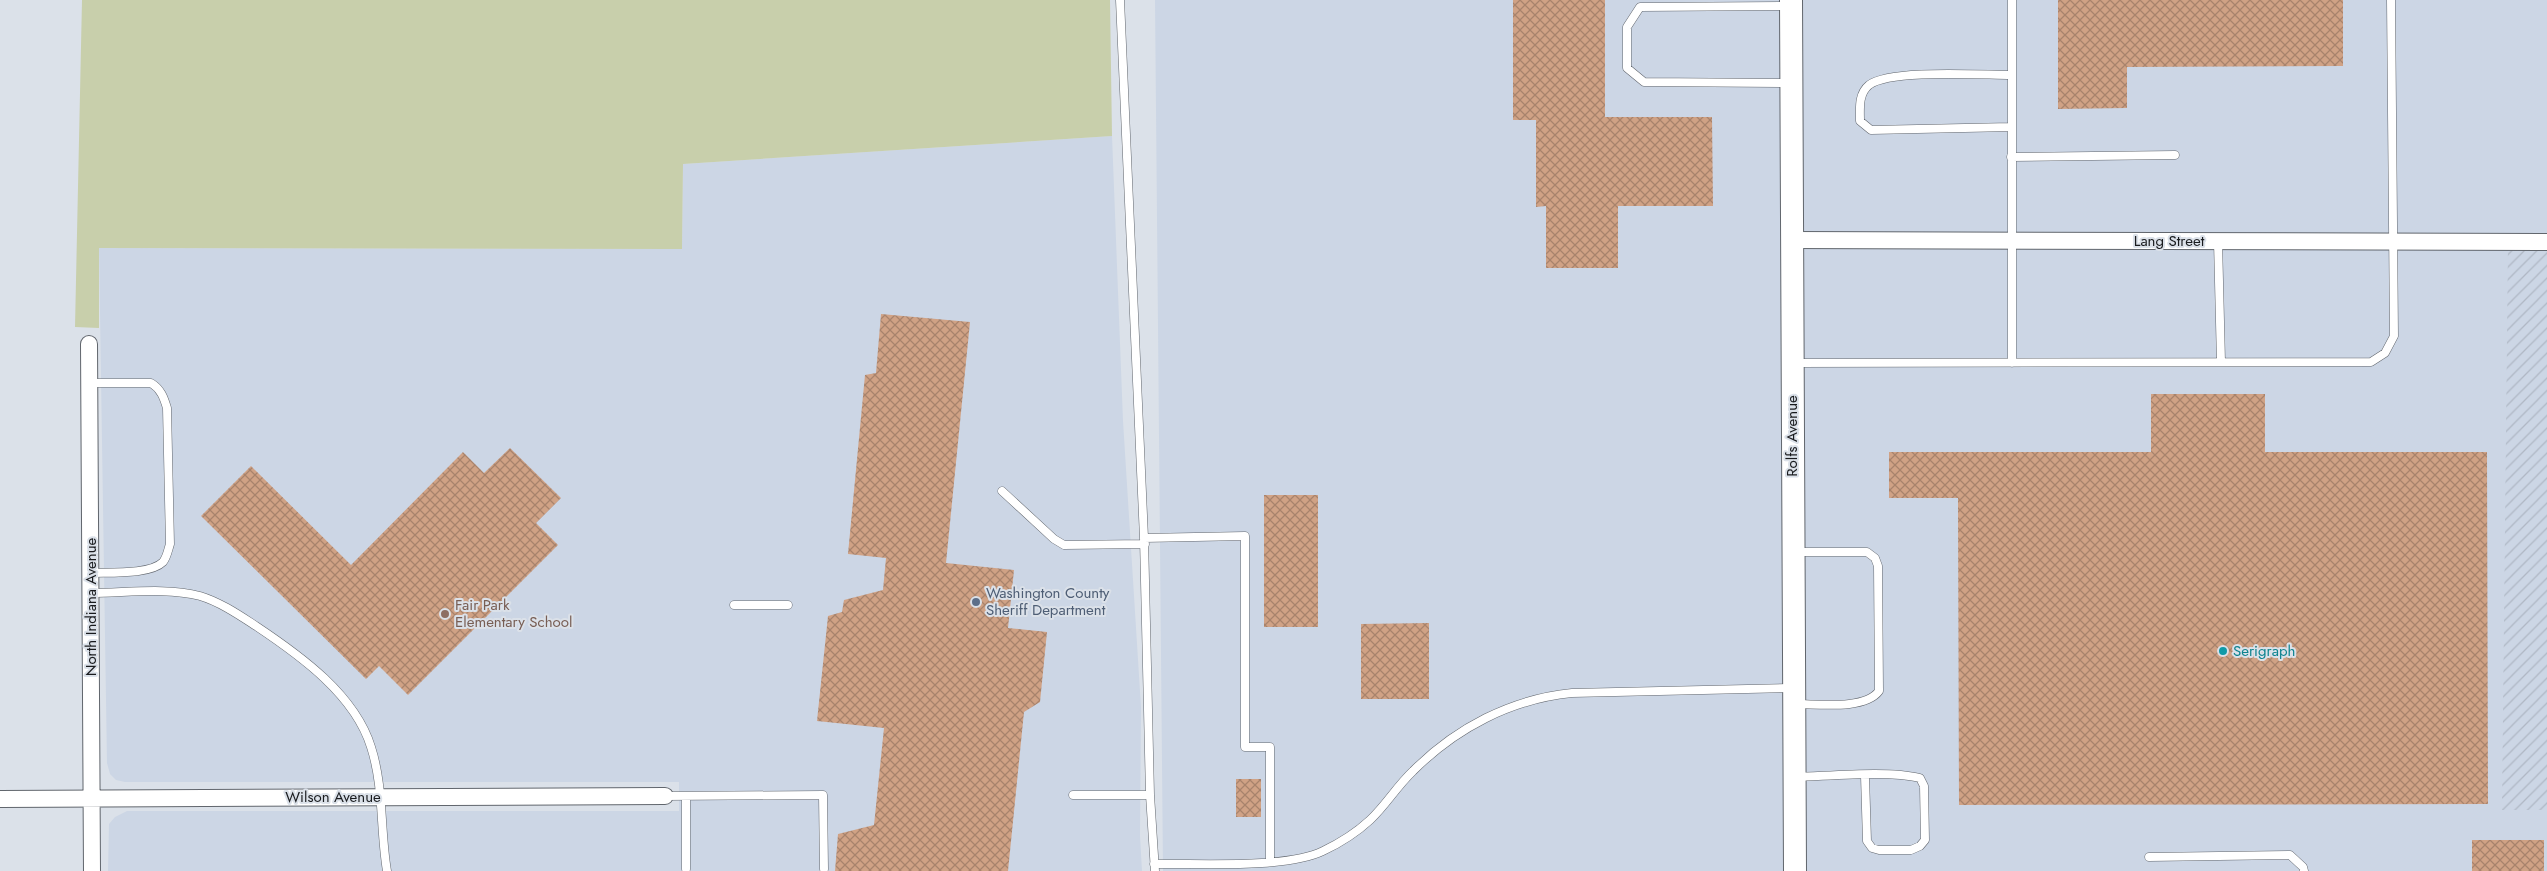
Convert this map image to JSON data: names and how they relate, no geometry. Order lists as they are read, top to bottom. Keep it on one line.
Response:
{"streets":{"street":["Lang Street","Rolfs Avenue","North Indiana Avenue","Wilson Avenue"]},"crossings":[["Lang Street","Rolfs Avenue"],["North Indiana Avenue","Wilson Avenue"]],"places":["Washington County Sheriff Department","Fair Park Elementary School","Serigraph"]}
